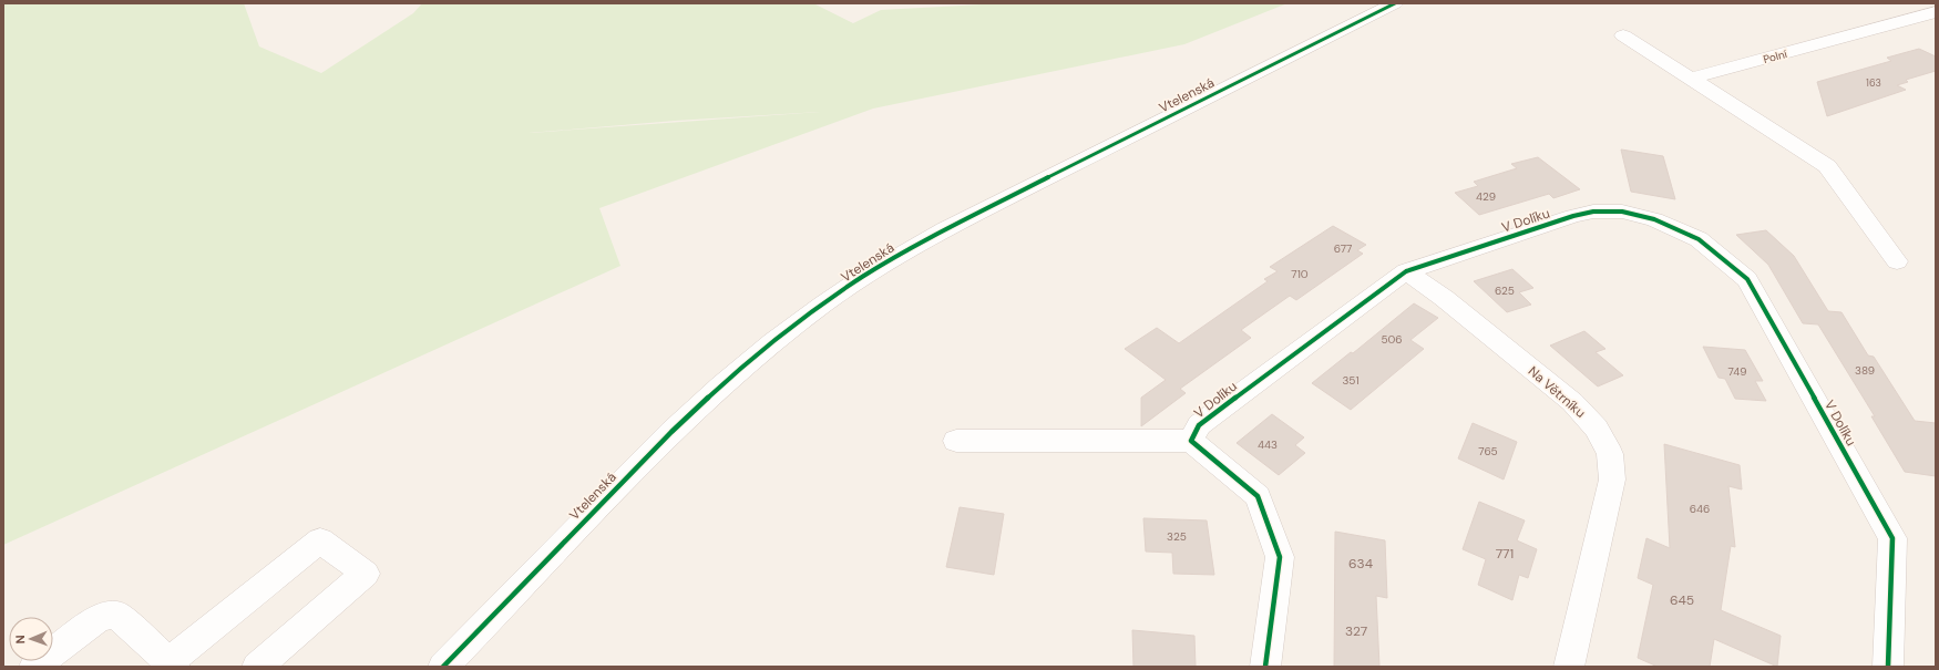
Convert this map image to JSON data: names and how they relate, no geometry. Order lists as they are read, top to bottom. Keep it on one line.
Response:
{"streets":{"street":["Polní","Vtelenská","V Dolíku","Na Větrníku"]},"crossings":[["V Dolíku","Na Větrníku"]],"house_numbers":["163","429","677","710","625","506","389","749","351","443","765","646","325","771","634","645","327"],"north":"left"}
